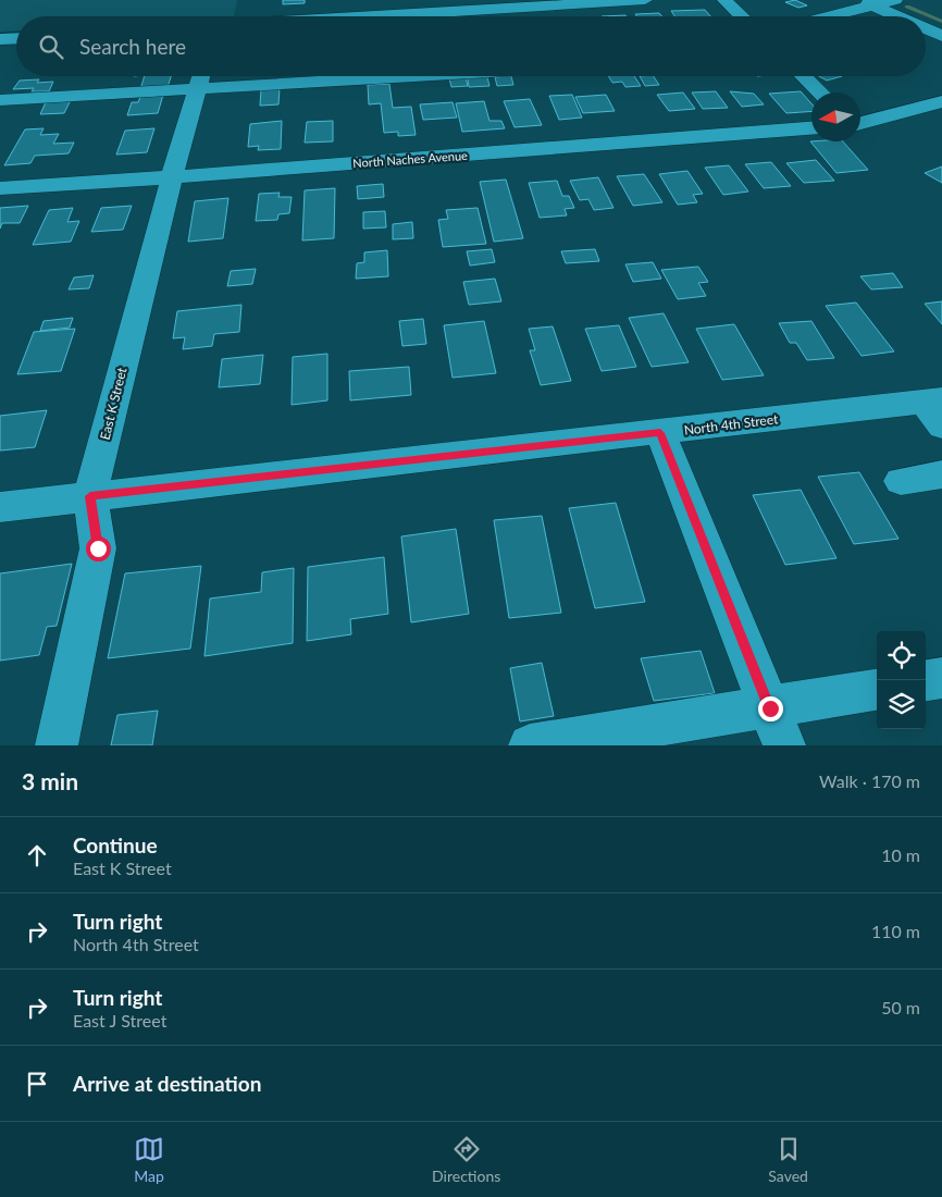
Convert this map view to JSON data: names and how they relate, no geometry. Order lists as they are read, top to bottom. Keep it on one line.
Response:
{"streets":{"street":["North Naches Avenue","East K Street","North 4th Street"]},"crossings":[["North Naches Avenue","East K Street"],["East K Street","North 4th Street"]],"north":"left","page":{"search":"Search here","heading":["3 min","Walk · 170 m"],"list":[["Continue","East K Street","10 m"],["Turn right","North 4th Street","110 m"],["Turn right","East J Street","50 m"],"Arrive at destination"],"nav":["Map","Directions","Saved"]}}
